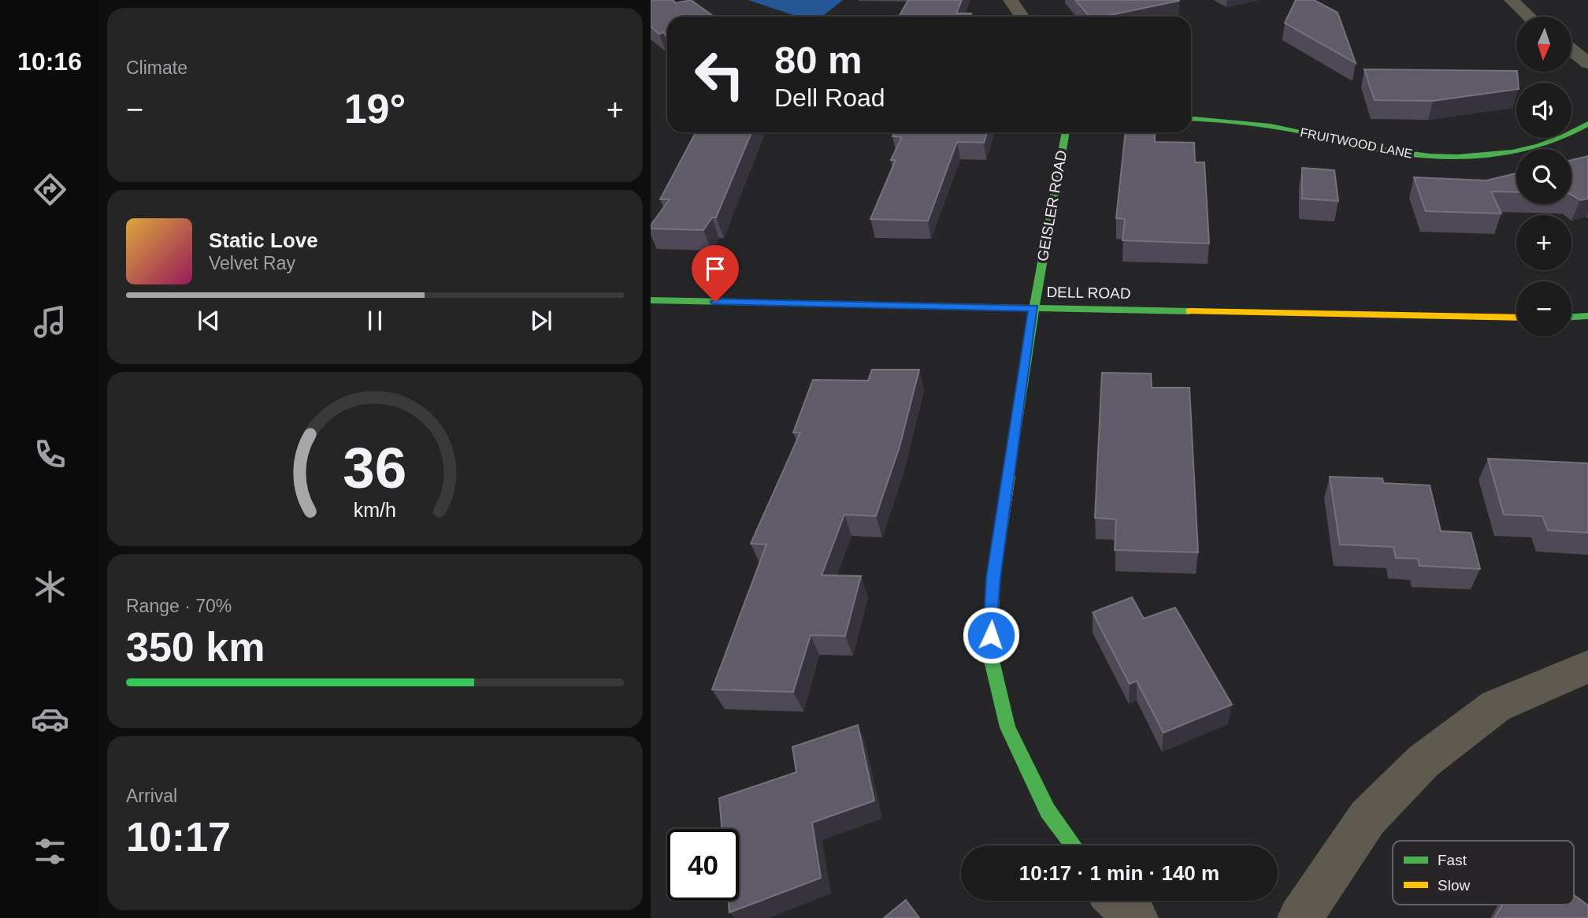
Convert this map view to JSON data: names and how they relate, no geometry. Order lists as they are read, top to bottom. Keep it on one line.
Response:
{"streets":{"street":["FRUITWOOD LANE","GEISLER ROAD","DELL ROAD"]},"crossings":[["GEISLER ROAD","DELL ROAD"]],"legend":["Fast","Slow"],"north":"bottom","page":{"tabs":"10:16","tile":["Climate",["Range · 70%","350 km"],["Arrival","10:17"]],"map_buttons":["+","−"],"turn":["80 m","Dell Road"],"heat":["−","19°","+"],"song":["Static Love","Velvet Ray"],"limit":"40","trip":"10:17 · 1 min · 140 m","gauge":["36","km/h"]}}
